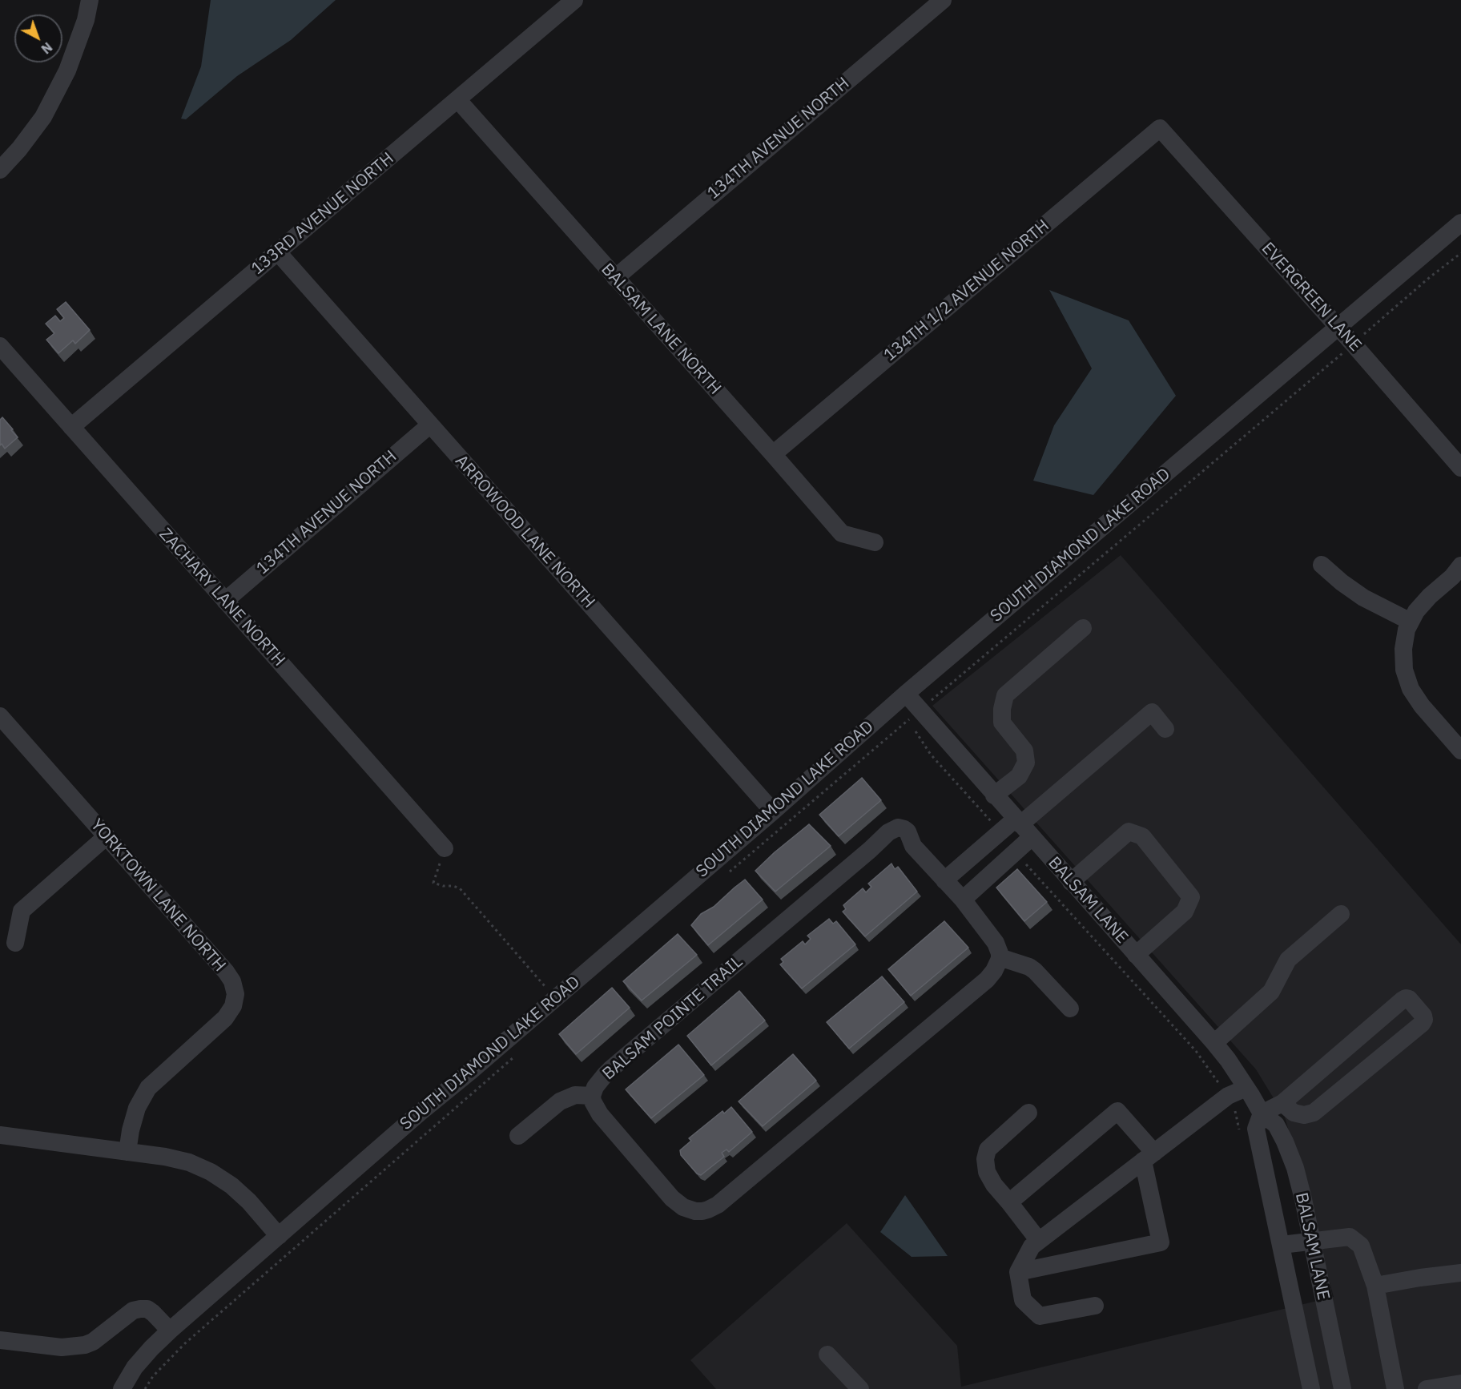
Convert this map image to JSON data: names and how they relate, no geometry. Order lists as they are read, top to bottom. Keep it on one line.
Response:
{"streets":{"street":["134TH AVENUE NORTH","133RD AVENUE NORTH","134TH 1/2 AVENUE NORTH","EVERGREEN LANE","BALSAM LANE NORTH","ARROWOOD LANE NORTH","SOUTH DIAMOND LAKE ROAD","ZACHARY LANE NORTH","YORKTOWN LANE NORTH","BALSAM LANE","BALSAM POINTE TRAIL"]},"crossings":[["134TH AVENUE NORTH","BALSAM LANE NORTH"],["134TH AVENUE NORTH","ARROWOOD LANE NORTH"],["134TH AVENUE NORTH","ZACHARY LANE NORTH"],["133RD AVENUE NORTH","BALSAM LANE NORTH"],["133RD AVENUE NORTH","ARROWOOD LANE NORTH"],["133RD AVENUE NORTH","ZACHARY LANE NORTH"],["134TH 1/2 AVENUE NORTH","EVERGREEN LANE"],["134TH 1/2 AVENUE NORTH","BALSAM LANE NORTH"],["EVERGREEN LANE","SOUTH DIAMOND LAKE ROAD"],["ARROWOOD LANE NORTH","SOUTH DIAMOND LAKE ROAD"],["SOUTH DIAMOND LAKE ROAD","BALSAM LANE"]],"north":"bottom right"}
